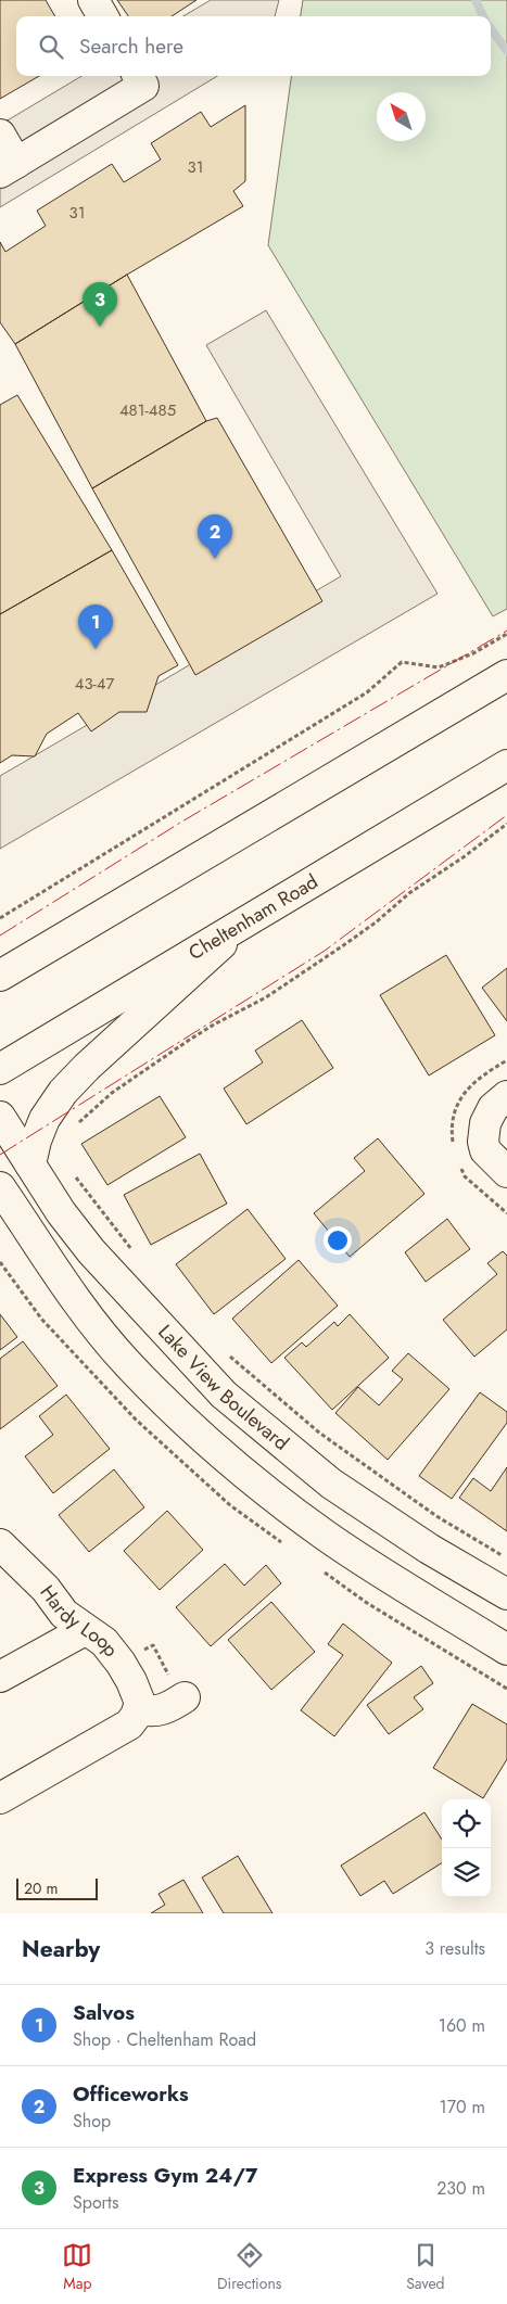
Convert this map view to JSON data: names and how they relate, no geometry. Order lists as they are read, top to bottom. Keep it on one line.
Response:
{"streets":{"street":["Cheltenham Road","Lake View Boulevard","Hardy Loop"]},"house_numbers":["31","31","481-485","43-47"],"scale_bar":"20 m","north":"top left","page":{"search":"Search here","pins":["3","2","1"],"scale":"20 m","heading":["Nearby","3 results"],"list":[{"mark":"1","name":"Salvos","note":"Shop · Cheltenham Road","value":"160 m"},{"mark":"2","name":"Officeworks","note":"Shop","value":"170 m"},{"mark":"3","name":"Express Gym 24/7","note":"Sports","value":"230 m"}],"nav":["Map","Directions","Saved"]}}
